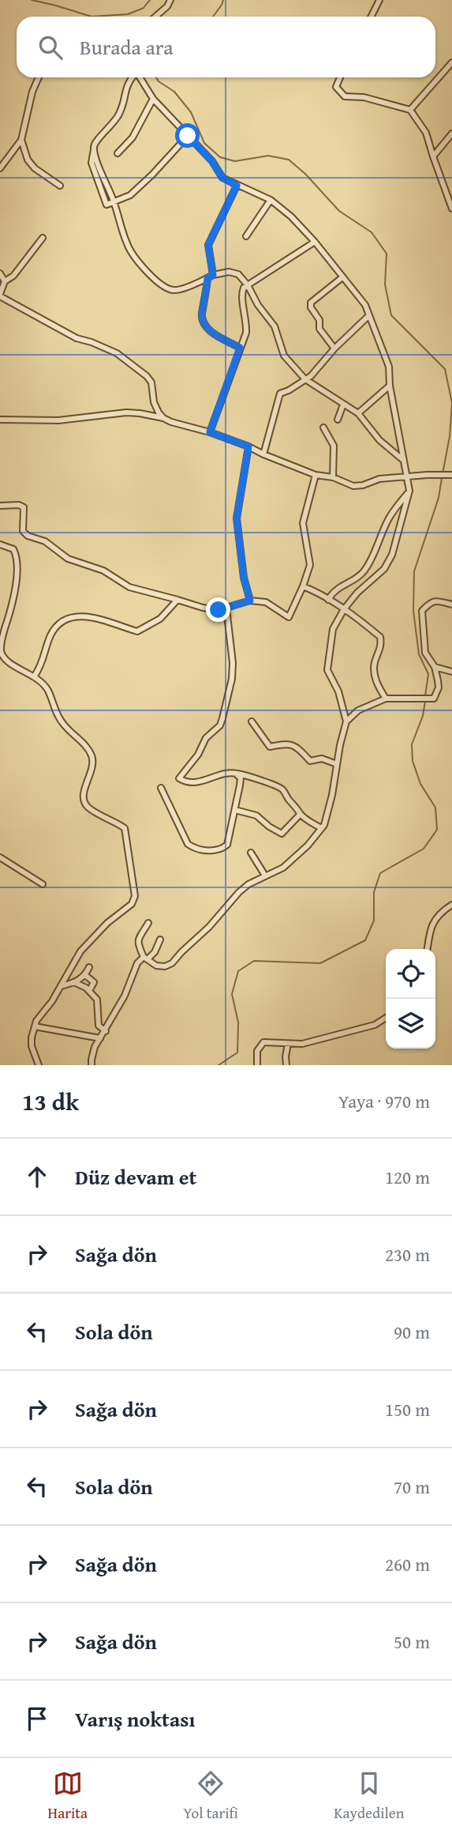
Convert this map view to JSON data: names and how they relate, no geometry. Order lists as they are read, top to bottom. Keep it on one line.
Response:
{"page":{"search":"Burada ara","heading":["13 dk","Yaya · 970 m"],"list":[["Düz devam et","120 m"],["Sağa dön","230 m"],["Sola dön","90 m"],["Sağa dön","150 m"],["Sola dön","70 m"],["Sağa dön","260 m"],["Sağa dön","50 m"],"Varış noktası"],"nav":["Harita","Yol tarifi","Kaydedilen"]}}
